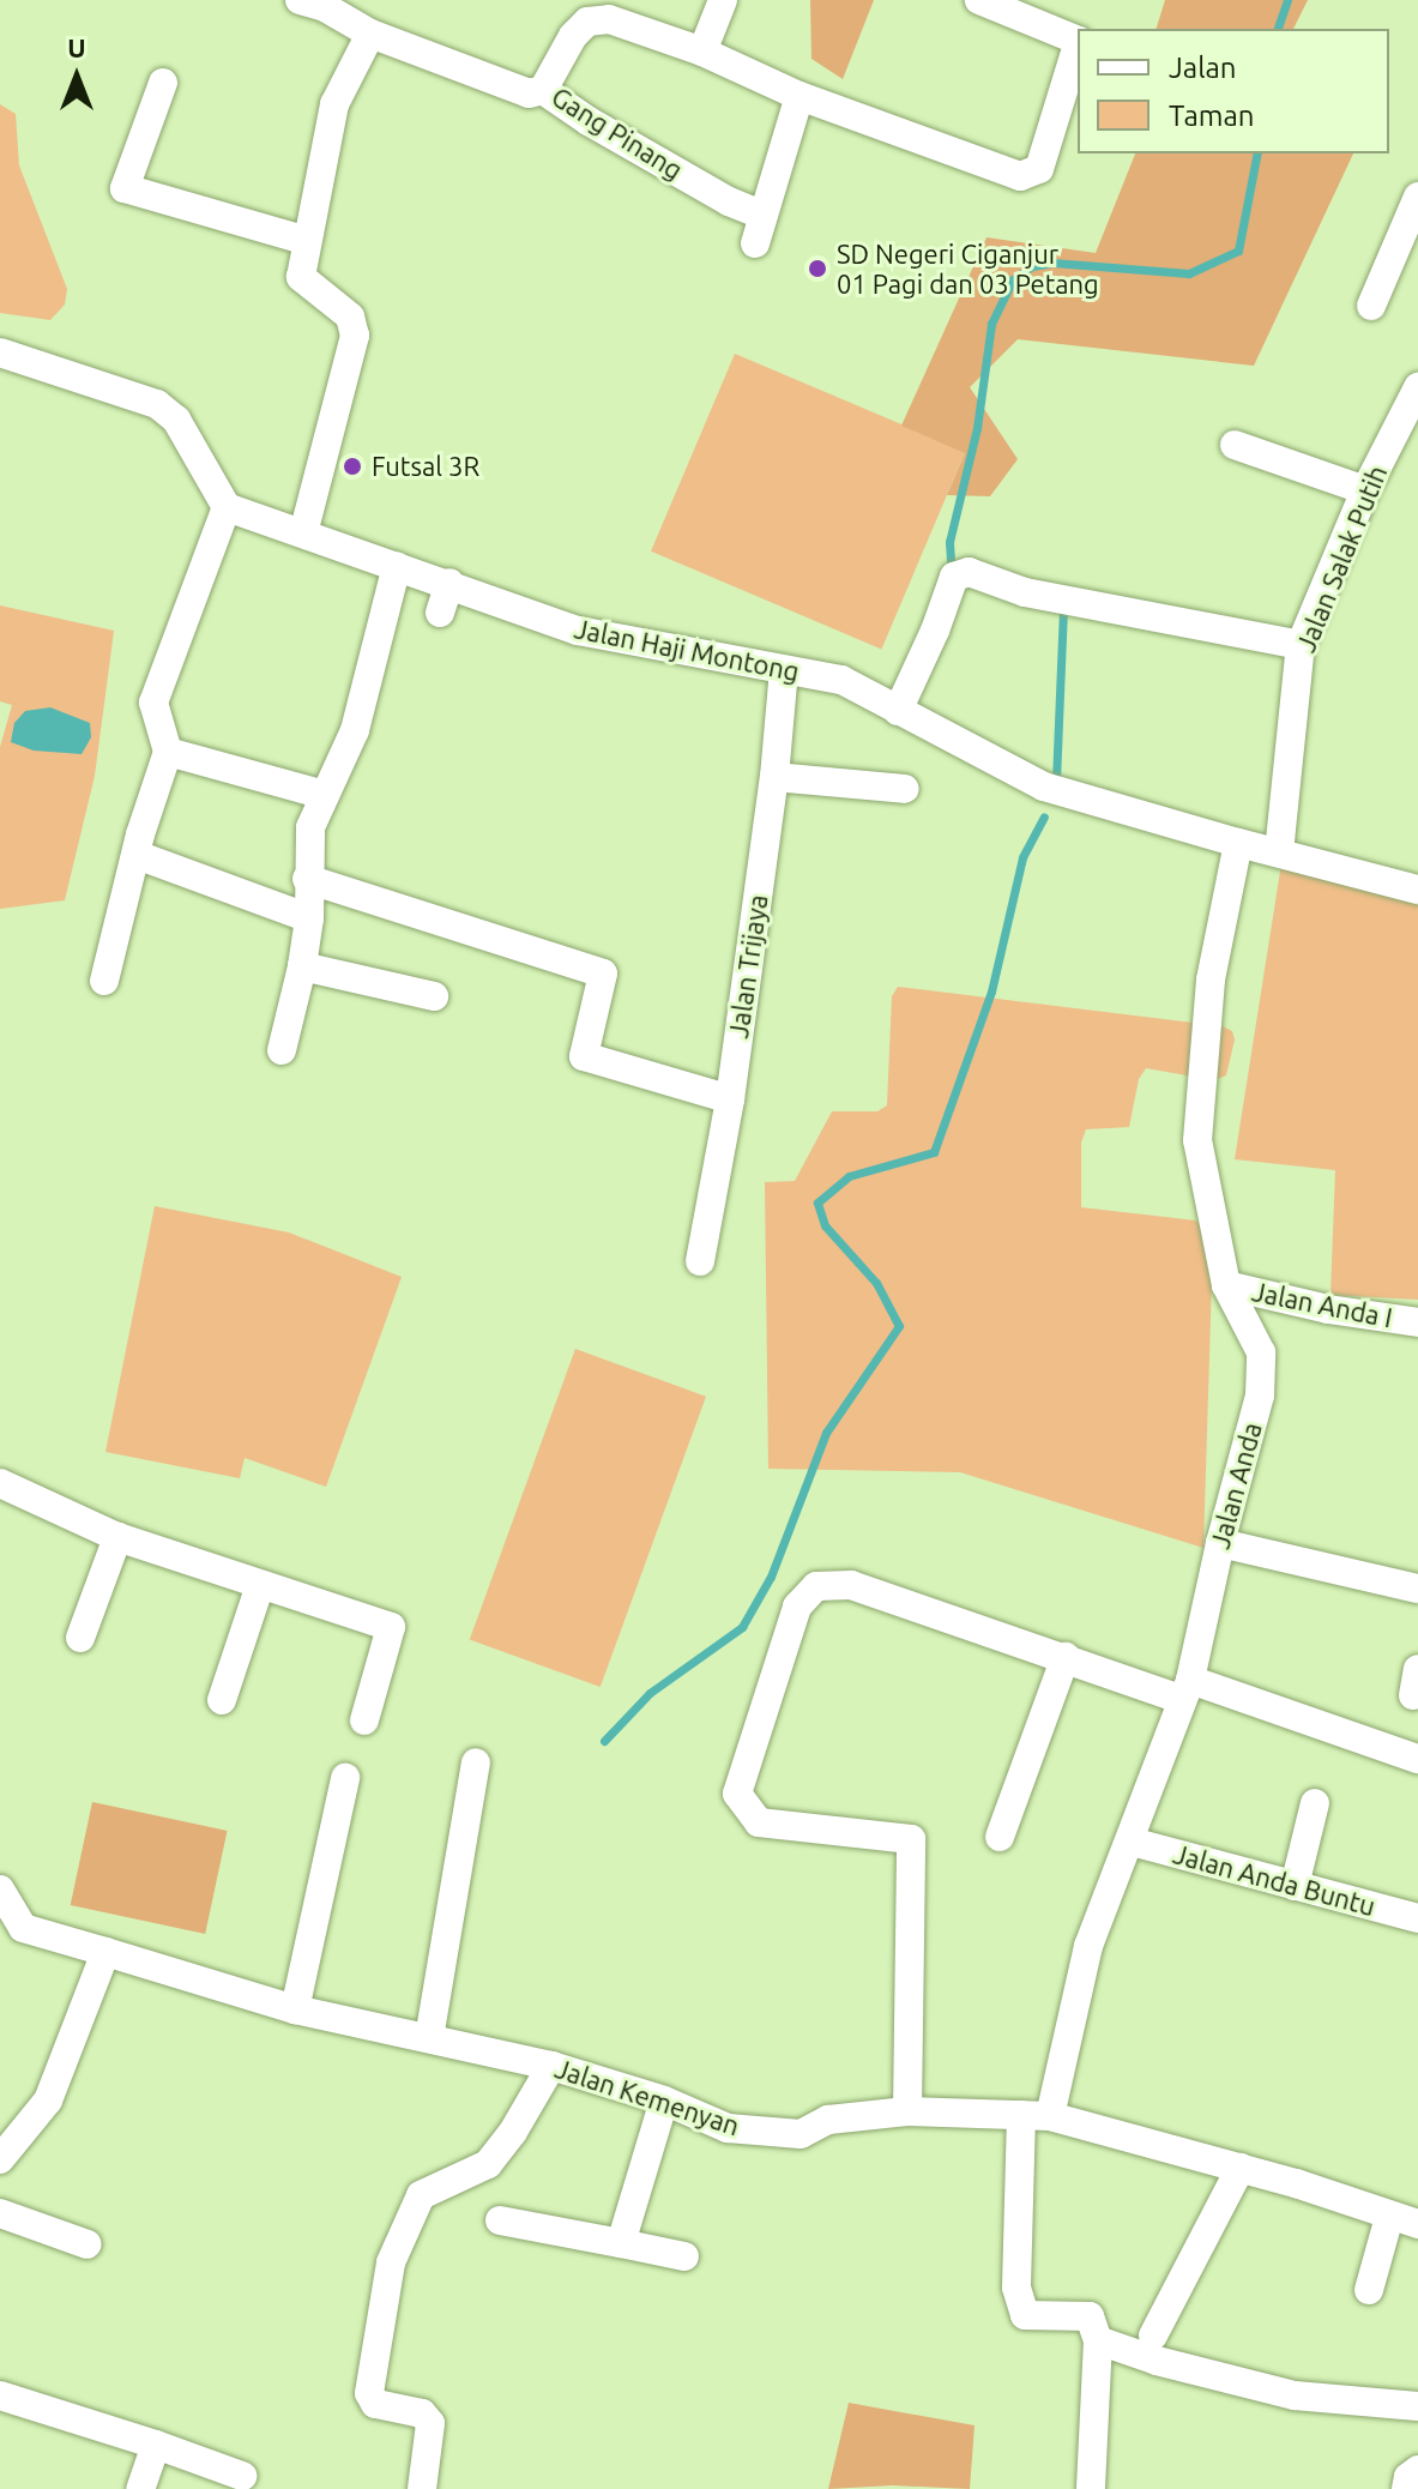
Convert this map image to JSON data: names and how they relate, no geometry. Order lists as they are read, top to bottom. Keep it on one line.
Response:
{"streets":{"street":["Gang Pinang","Jalan Salak Putih","Jalan Haji Montong","Jalan Trijaya","Jalan Anda I","Jalan Anda","Jalan Anda Buntu","Jalan Kemenyan"]},"crossings":[["Jalan Salak Putih","Jalan Haji Montong"],["Jalan Haji Montong","Jalan Trijaya"],["Jalan Haji Montong","Jalan Anda"],["Jalan Anda I","Jalan Anda"],["Jalan Anda","Jalan Anda Buntu"],["Jalan Anda","Jalan Kemenyan"]],"places":["SD Negeri Ciganjur 01 Pagi dan 03 Petang","Futsal 3R"],"legend":["Jalan","Taman"],"north":"top"}
